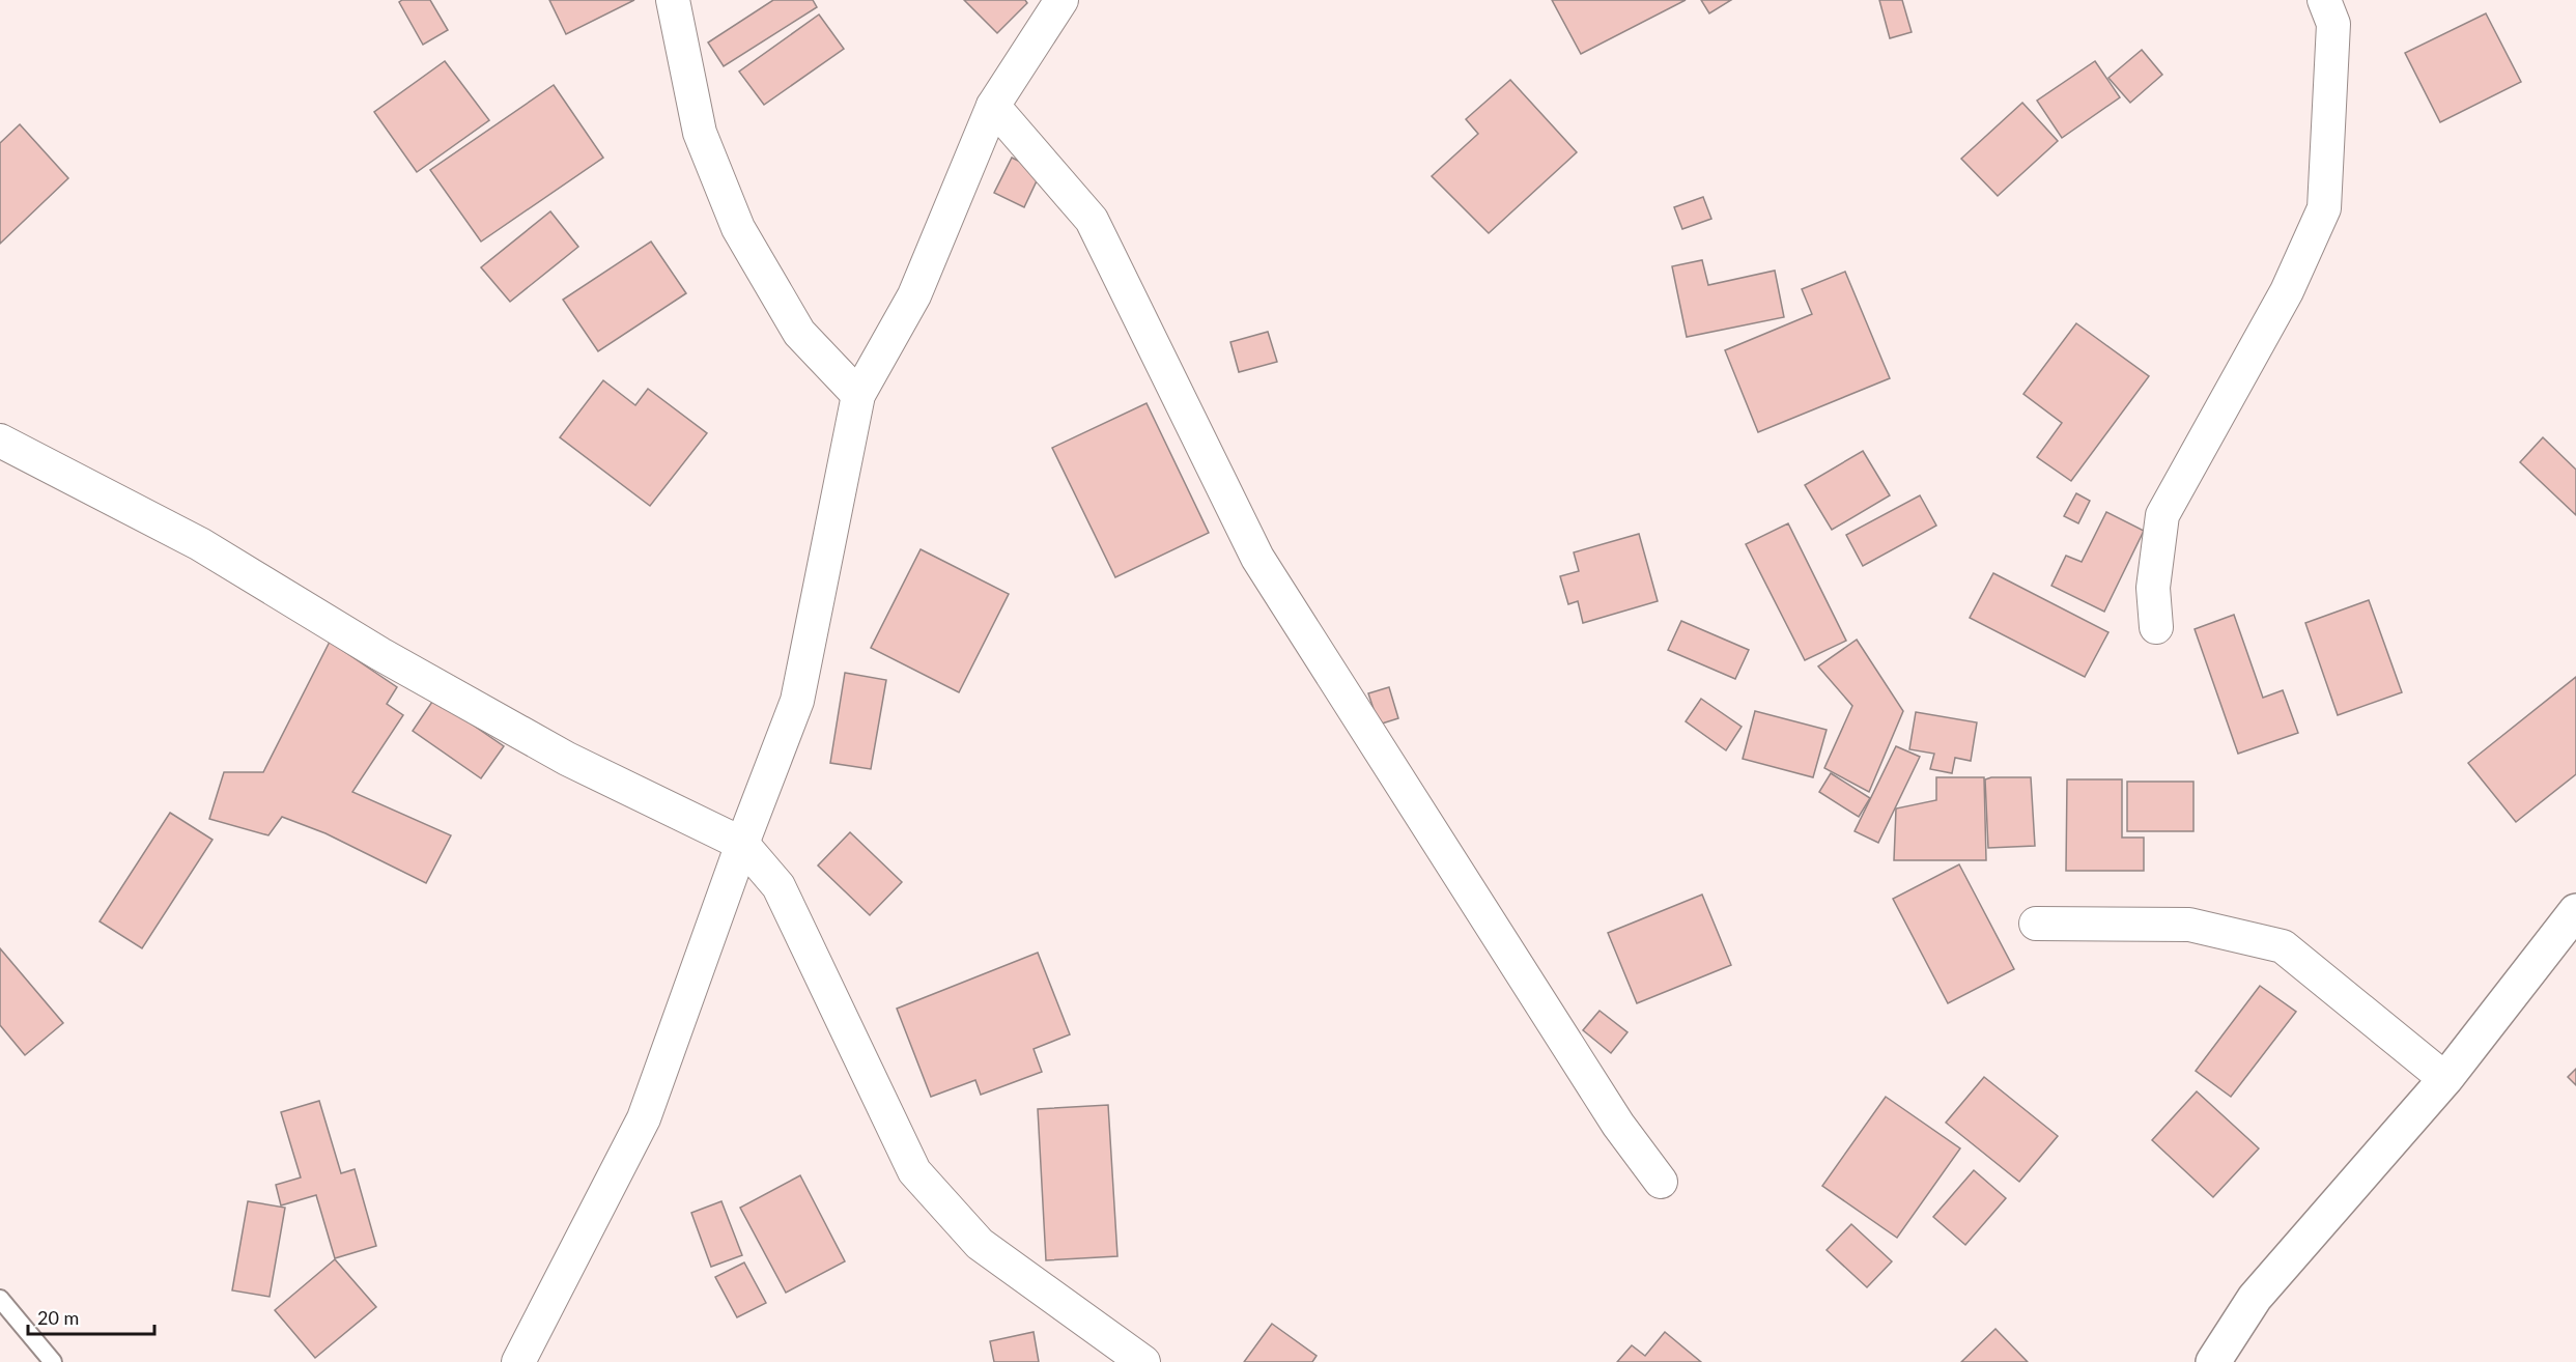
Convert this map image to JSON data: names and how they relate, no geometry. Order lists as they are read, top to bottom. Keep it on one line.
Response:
{"scale_bar":"20 m"}
